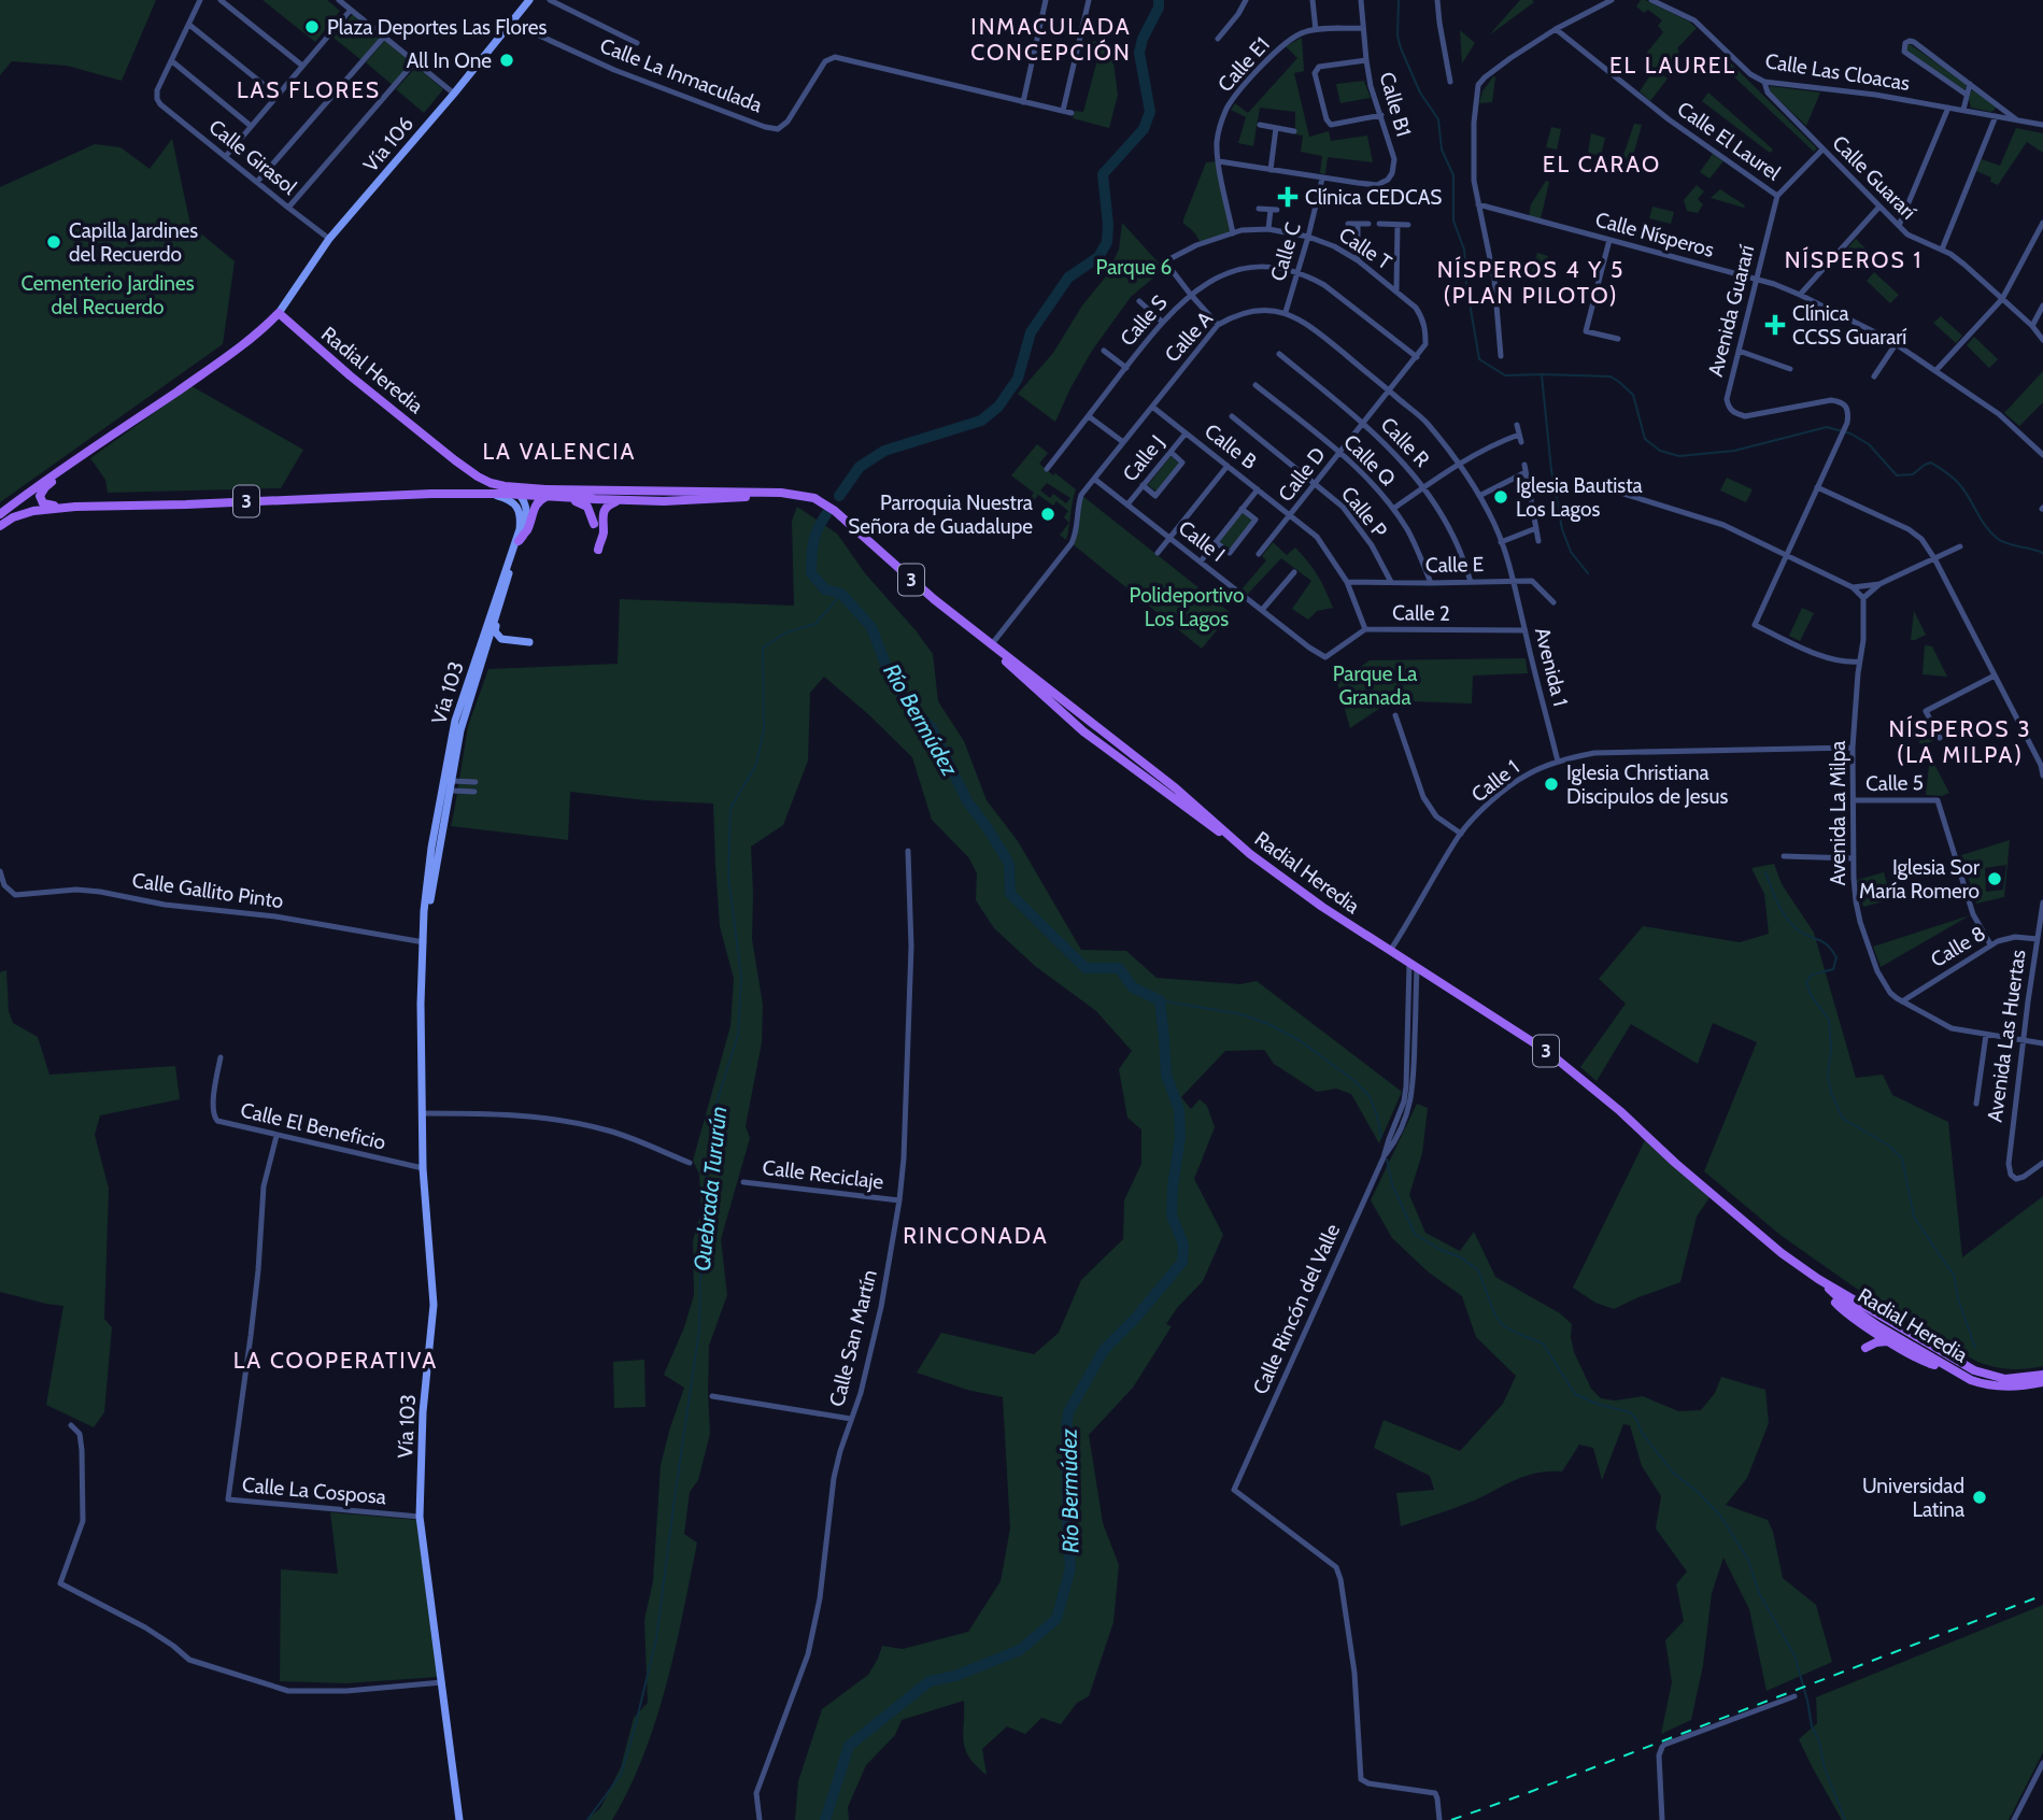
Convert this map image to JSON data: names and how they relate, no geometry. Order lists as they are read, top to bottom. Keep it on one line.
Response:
{"streets":{"main road":["Vía 106","Radial Heredia","3","Vía 103"],"street":["Calle E1","Calle Las Cloacas","Calle La Inmaculada","Calle B1","Calle El Laurel","Calle Girasol","Calle Guararí","Calle Nísperos","Calle T","Calle C","Avenida Guararí","Calle S","Calle A","Calle R","Calle B","Calle J","Calle Q","Calle D","Calle P","Calle I","Calle E","Calle 2","Avenida 1","Calle 1","Calle 5","Avenida La Milpa","Calle Gallito Pinto","Calle 8","Avenida Las Huertas","Calle El Beneficio","Calle Reciclaje","Calle Rincón del Valle","Calle San Martín","Calle La Cosposa"]},"crossings":[["Calle E1","Calle B1"],["Calle E1","Calle T"],["Calle Las Cloacas","Calle Guararí"],["Calle La Inmaculada","Vía 106"],["Calle B1","Calle C"],["Calle El Laurel","Avenida Guararí"],["Vía 106","Calle Girasol"],["Vía 106","Radial Heredia"],["Calle Nísperos","Avenida Guararí"],["Calle T","Calle C"],["Calle T","Calle S"],["Calle T","Calle D"],["Calle C","Calle S"],["Calle C","Calle A"],["Avenida Guararí","Avenida La Milpa"],["Calle S","Calle D"],["Calle A","Radial Heredia"],["Calle A","Calle B"],["Calle A","Calle I"],["Radial Heredia","Vía 103"],["Radial Heredia","Calle 1"],["Radial Heredia","Calle Rincón del Valle"],["Calle R","Calle D"],["Calle R","Calle E"],["Calle B","Calle J"],["Calle B","Calle D"],["Calle B","Calle E"],["Calle B","Calle 2"],["Calle J","Calle I"],["Calle Q","Calle D"],["Calle Q","Calle E"],["Calle D","Calle P"],["Calle P","Calle E"],["Calle I","Calle 2"],["Calle E","Avenida 1"],["Calle 2","Avenida 1"],["Avenida 1","Calle 1"],["Vía 103","Calle Gallito Pinto"],["Vía 103","Calle El Beneficio"],["Vía 103","Calle La Cosposa"],["Calle 1","Avenida La Milpa"],["Calle 5","Avenida La Milpa"],["Calle 5","Calle 8"],["Avenida La Milpa","Calle 8"],["Avenida La Milpa","Avenida Las Huertas"],["Calle 8","Avenida Las Huertas"],["Calle El Beneficio","Calle La Cosposa"],["Calle Reciclaje","Calle San Martín"]],"districts":["INMACULADA CONCEPCIÓN","EL LAUREL","LAS FLORES","EL CARAO","NÍSPEROS 1","NÍSPEROS 4 Y 5 (PLAN PILOTO)","LA VALENCIA","NÍSPEROS 3 (LA MILPA)","RINCONADA","LA COOPERATIVA"],"water":["Río Bermúdez","Quebrada Tururún"],"parks":["Parque 6","Cementerio Jardines del Recuerdo","Polideportivo Los Lagos","Parque La Granada"],"places":{"other":["Plaza Deportes Las Flores","All In One","Capilla Jardines del Recuerdo","Iglesia Bautista Los Lagos","Parroquia Nuestra Señora de Guadalupe","Iglesia Christiana Discipulos de Jesus","Iglesia Sor María Romero","Universidad Latina"],"health":["Clínica CEDCAS","Clínica CCSS Guararí"]}}
